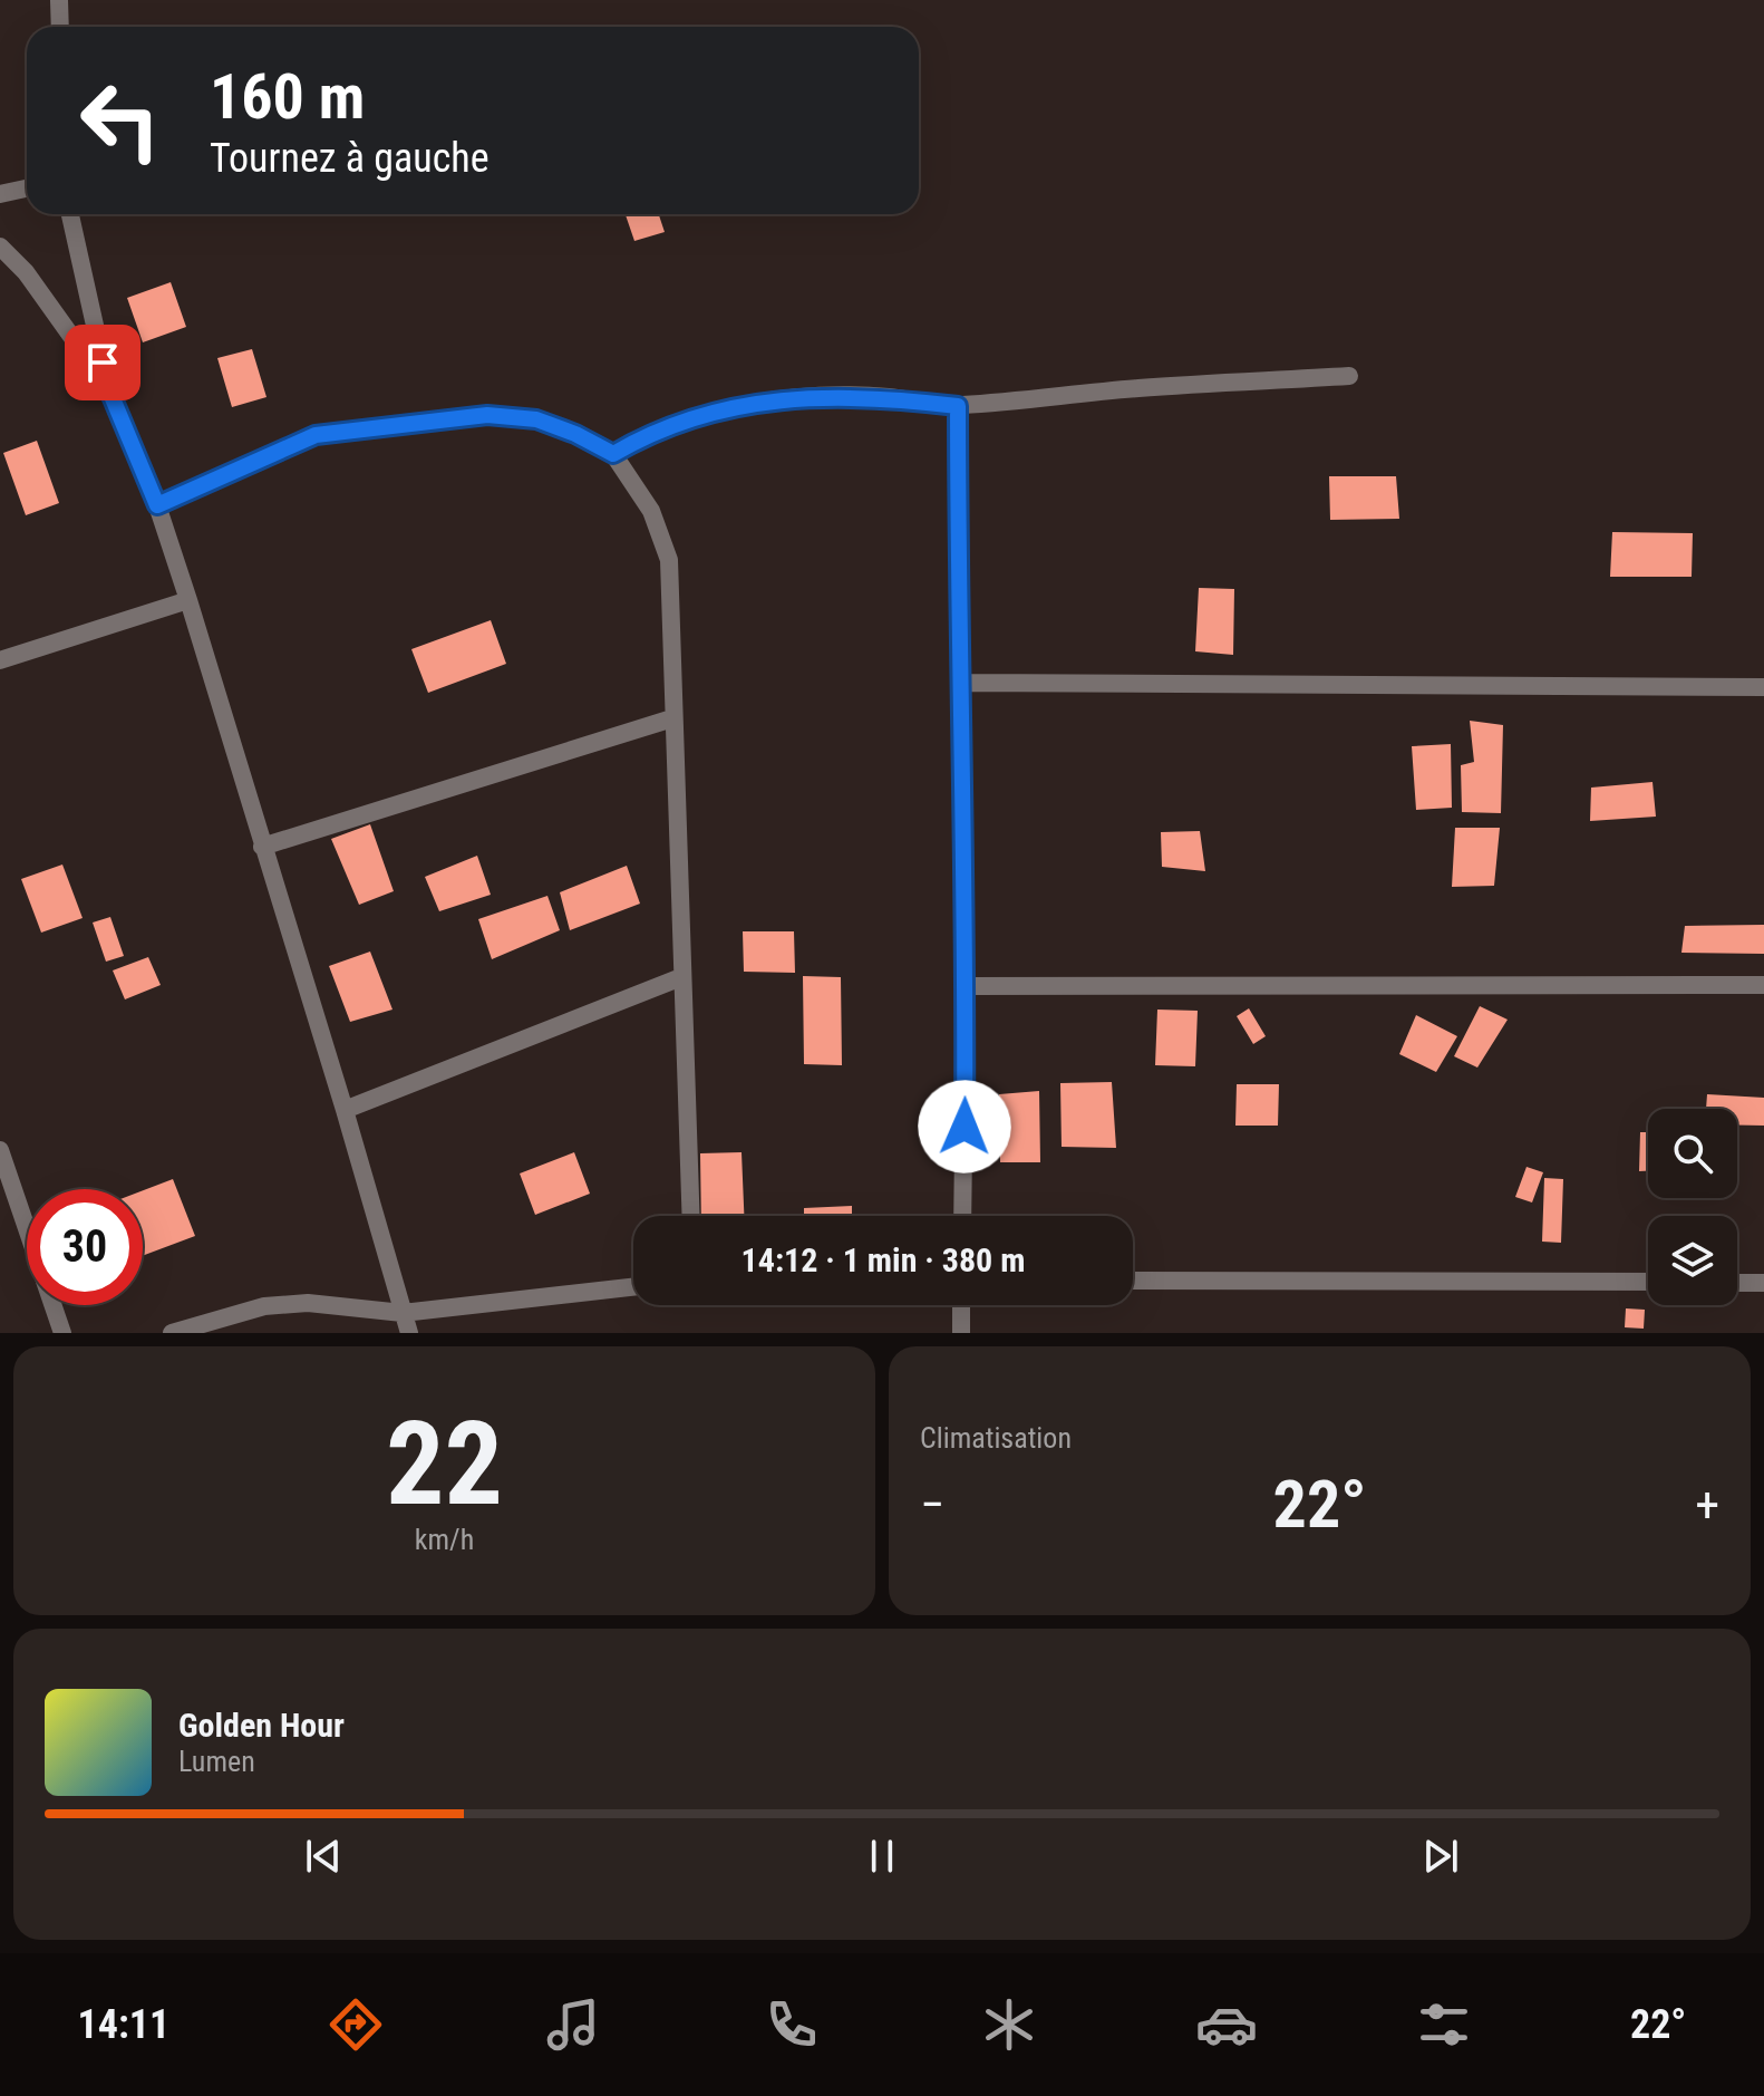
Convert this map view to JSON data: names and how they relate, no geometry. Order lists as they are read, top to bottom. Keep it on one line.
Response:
{"page":{"turn":["160 m","Tournez à gauche"],"limit":"30","trip":"14:12 · 1 min · 380 m","tile":[["22","km/h"],"Climatisation"],"heat":["−","22°","+"],"song":["Golden Hour","Lumen"],"tabs":["14:11","22°"]}}
